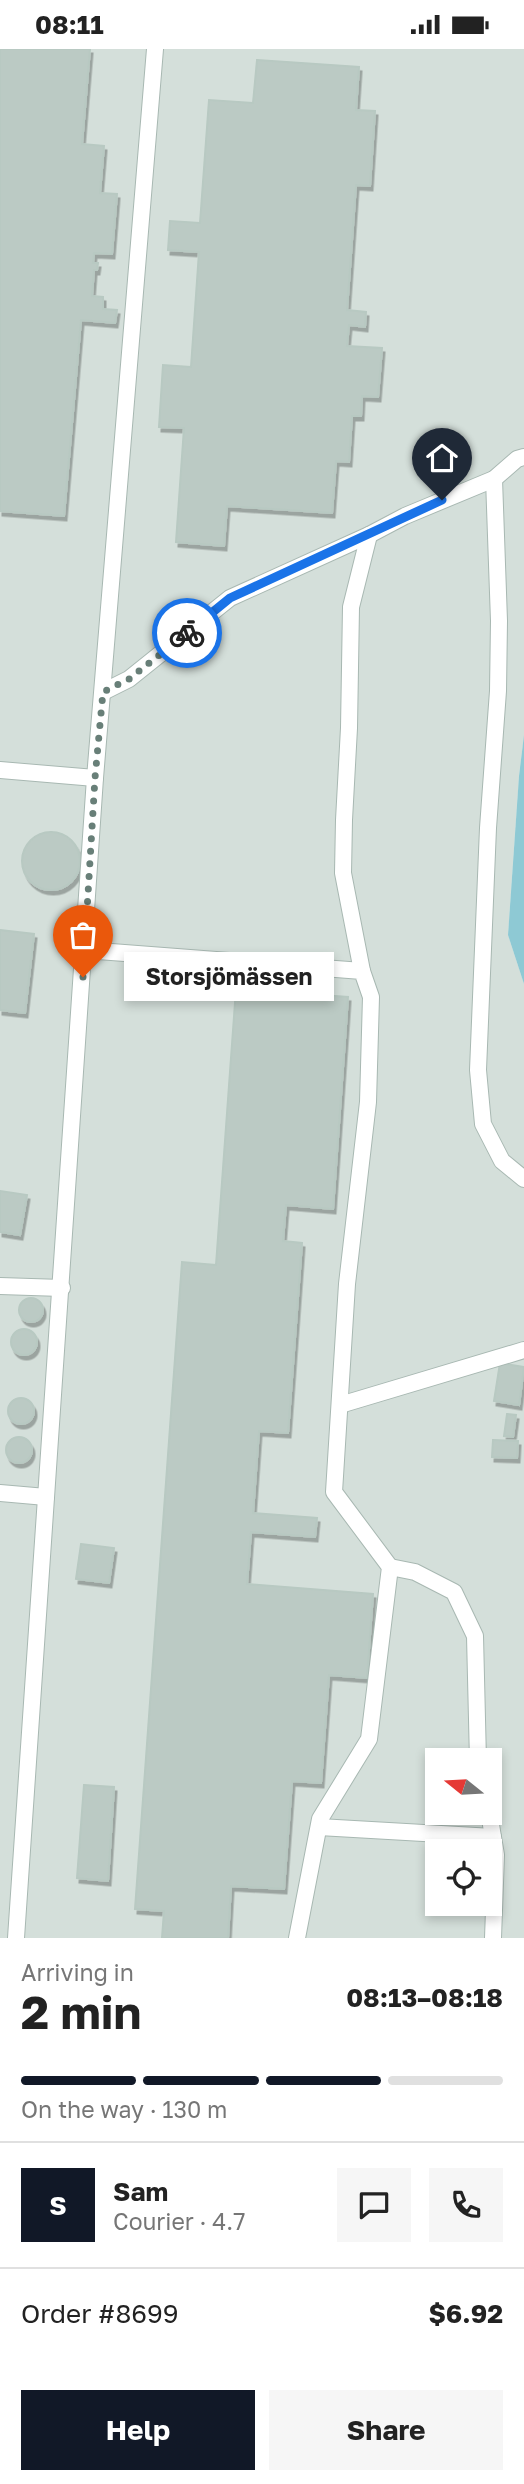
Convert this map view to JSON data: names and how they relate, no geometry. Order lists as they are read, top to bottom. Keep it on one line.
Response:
{"places":["Storsjömässen"],"north":"left","page":{"status":"08:11","bubble":"Storsjömässen","heading":["2 min","Arriving in","08:13–08:18"],"panel":["Sam","Courier · 4.7","Order #8699","$6.92"],"bar":"On the way · 130 m","round":"S","buttons":["Help","Share"]}}
